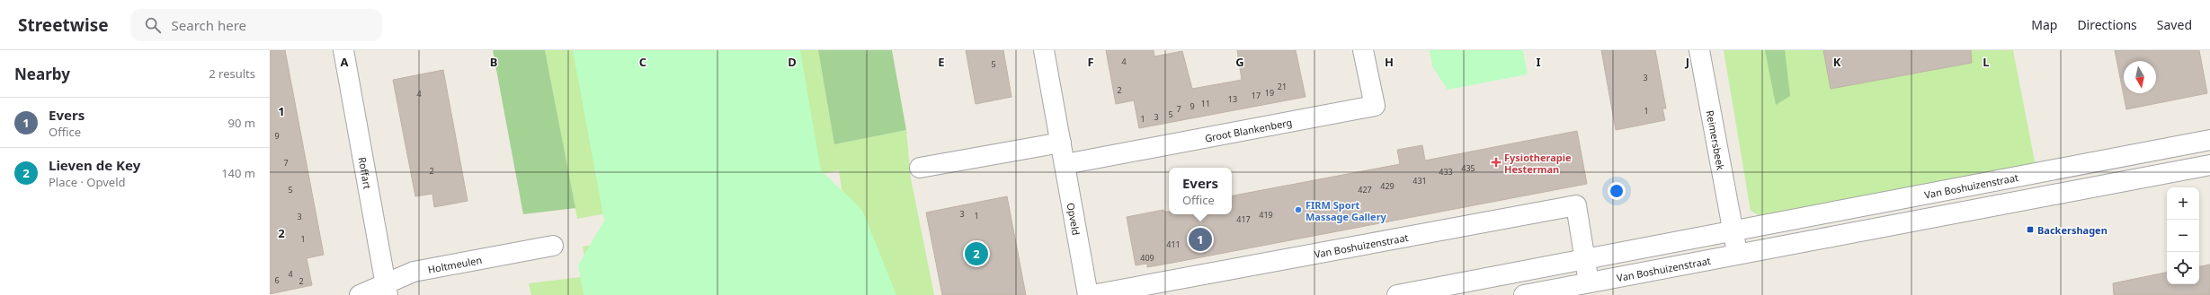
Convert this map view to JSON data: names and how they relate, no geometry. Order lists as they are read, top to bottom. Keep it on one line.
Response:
{"streets":{"street":["Groot Blankenberg","Reimersbeek","Roffart","Van Boshuizenstraat","Opveld","Holtmeulen"]},"crossings":[["Groot Blankenberg","Opveld"],["Reimersbeek","Van Boshuizenstraat"],["Roffart","Holtmeulen"]],"places":{"health":["Fysiotherapie Hesterman"],"other":["FIRM Sport Massage Gallery"],"transit":["Backershagen"]},"house_numbers":["4","5","3","21","2","19","4","17","13","11","9","7","1","5","3","1","9","7","435","2","433","431","429","5","427","3","419","1","3","417","1","411","409","4","6","2"],"north":"bottom","page":{"header":"Streetwise","search":"Search here","nav":["Map","Directions","Saved"],"heading":["Nearby","2 results"],"list":[{"mark":"1","name":"Evers","note":"Office","value":"90 m"},{"mark":"2","name":"Lieven de Key","note":"Place · Opveld","value":"140 m"}],"popup":["Evers","Office"],"map_buttons":["+","−"],"pins":["1","2"]},"grid":{"columns":["A","B","C","D","E","F","G","H","I","J","K","L"],"rows":["1","2"]}}
